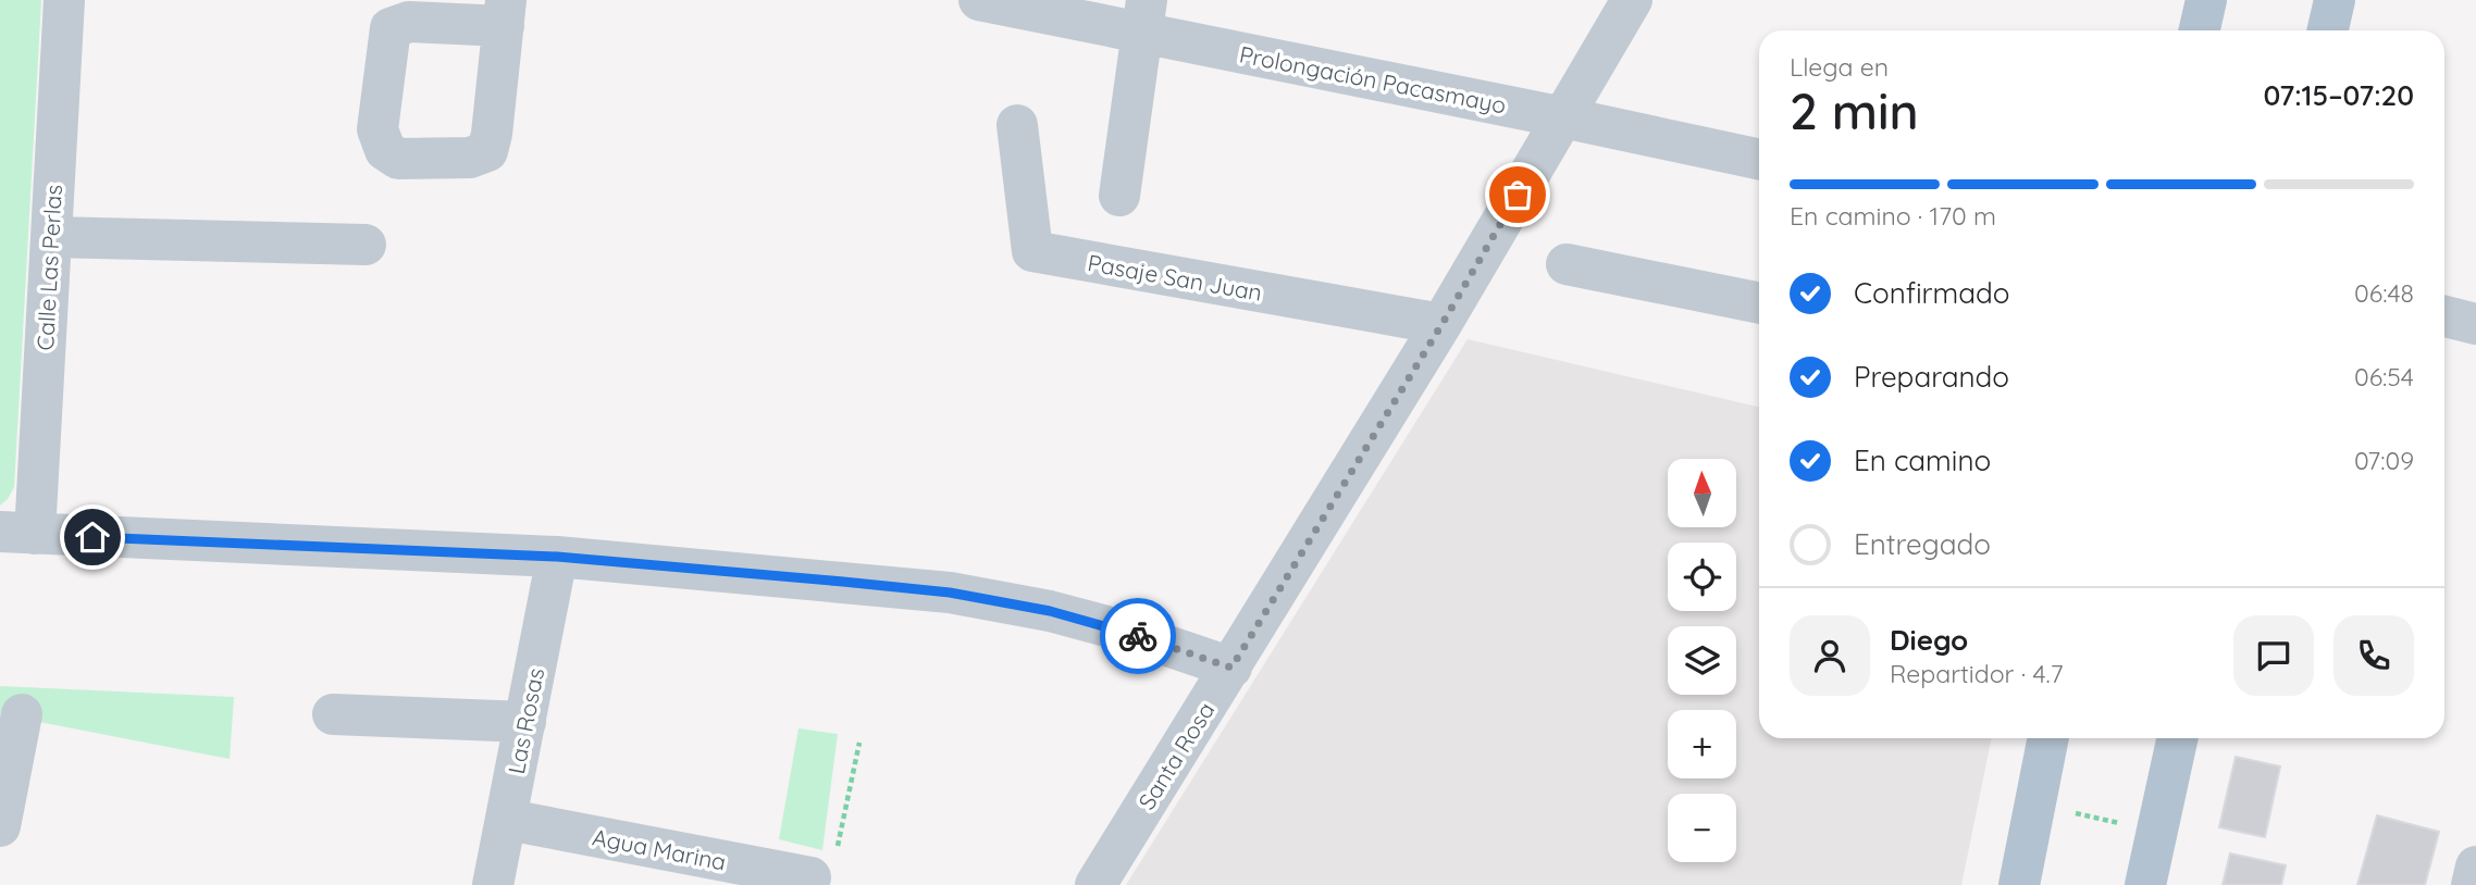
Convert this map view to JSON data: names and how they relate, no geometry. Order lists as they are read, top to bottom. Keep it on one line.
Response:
{"streets":{"street":["Prolongación Pacasmayo","Calle Las Perlas","Pasaje San Juan","Las Rosas","Santa Rosa","Agua Marina"]},"crossings":[["Prolongación Pacasmayo","Santa Rosa"],["Pasaje San Juan","Santa Rosa"],["Las Rosas","Agua Marina"]],"north":"top","page":{"heading":["2 min","Llega en","07:15–07:20"],"panel":["Diego","Repartidor · 4.7"],"bar":"En camino · 170 m","list":[["Confirmado","06:48"],["Preparando","06:54"],["En camino","07:09"],"Entregado"],"map_buttons":["+","−"]}}
